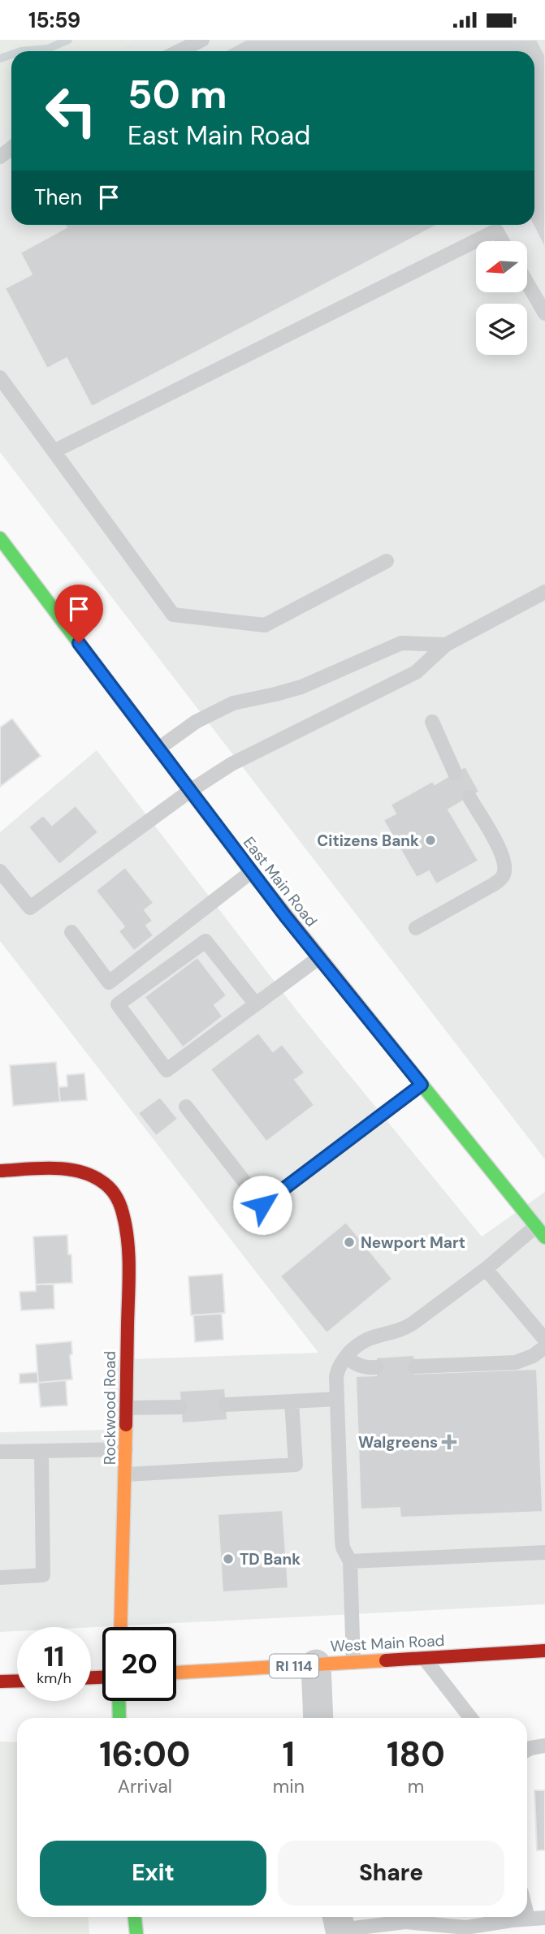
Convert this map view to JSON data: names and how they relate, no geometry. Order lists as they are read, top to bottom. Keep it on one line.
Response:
{"streets":{"main road":["East Main Road","Rockwood Road","West Main Road","RI 114"]},"places":{"other":["Citizens Bank","Newport Mart","TD Bank"],"health":["Walgreens"]},"north":"left","page":{"status":"15:59","turn":["50 m","East Main Road"],"then":"Then","speed":"11 km/h","limit":"20","eta":["16:00","Arrival","1","min","180","m"],"buttons":["Exit","Share"]}}
